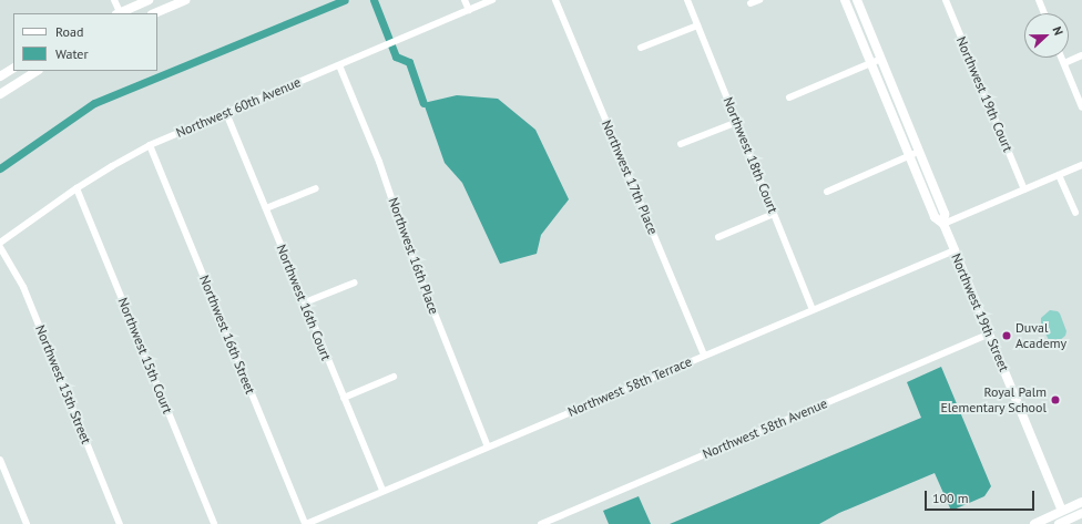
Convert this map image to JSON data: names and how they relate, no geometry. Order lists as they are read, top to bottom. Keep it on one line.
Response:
{"streets":{"street":["Northwest 19th Court","Northwest 60th Avenue","Northwest 18th Court","Northwest 17th Place","Northwest 16th Place","Northwest 16th Court","Northwest 19th Street","Northwest 16th Street","Northwest 15th Court","Northwest 15th Street","Northwest 58th Terrace","Northwest 58th Avenue"]},"crossings":[["Northwest 60th Avenue","Northwest 16th Place"],["Northwest 60th Avenue","Northwest 16th Court"],["Northwest 60th Avenue","Northwest 16th Street"],["Northwest 60th Avenue","Northwest 15th Court"],["Northwest 18th Court","Northwest 58th Terrace"],["Northwest 17th Place","Northwest 58th Terrace"],["Northwest 16th Place","Northwest 58th Terrace"],["Northwest 16th Court","Northwest 58th Terrace"],["Northwest 19th Street","Northwest 58th Terrace"],["Northwest 19th Street","Northwest 58th Avenue"],["Northwest 16th Street","Northwest 58th Terrace"]],"places":["Duval Academy","Royal Palm Elementary School"],"legend":["Road","Water"],"scale_bar":"100 m","north":"right"}
